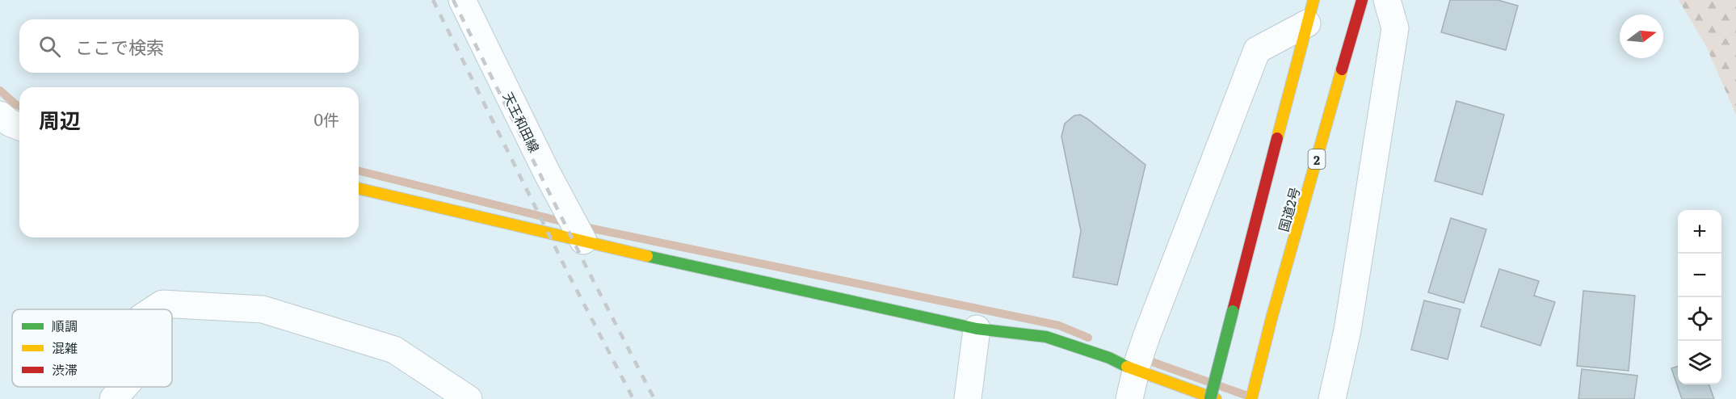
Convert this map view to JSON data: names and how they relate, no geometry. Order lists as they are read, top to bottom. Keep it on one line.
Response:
{"streets":{"main road":["2","国道2号"],"street":["天王和田線"]},"legend":["順調","混雑","渋滞"],"north":"right","page":{"search":"ここで検索","heading":["周辺","0件"],"map_buttons":["+","−"]}}
